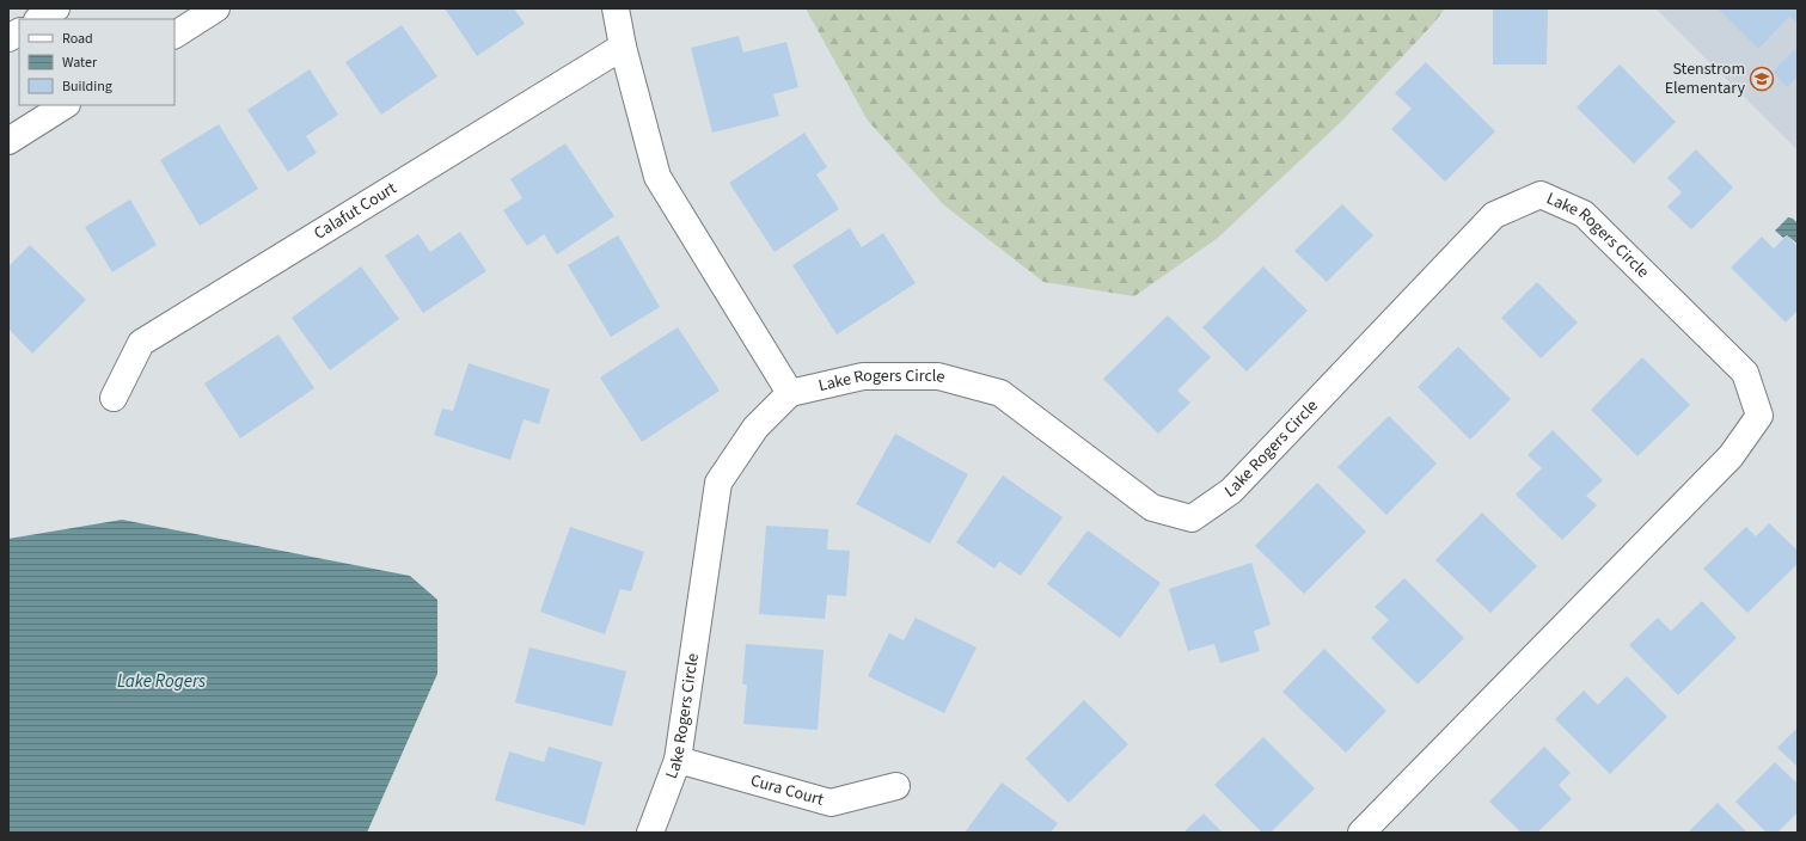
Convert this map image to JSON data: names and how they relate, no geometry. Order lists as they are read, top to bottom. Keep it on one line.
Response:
{"streets":{"street":["Calafut Court","Lake Rogers Circle","Cura Court"]},"crossings":[["Lake Rogers Circle","Cura Court"]],"water":["Lake Rogers"],"places":{"school or university":["Stenstrom Elementary"]},"legend":["Road","Water","Building"]}
